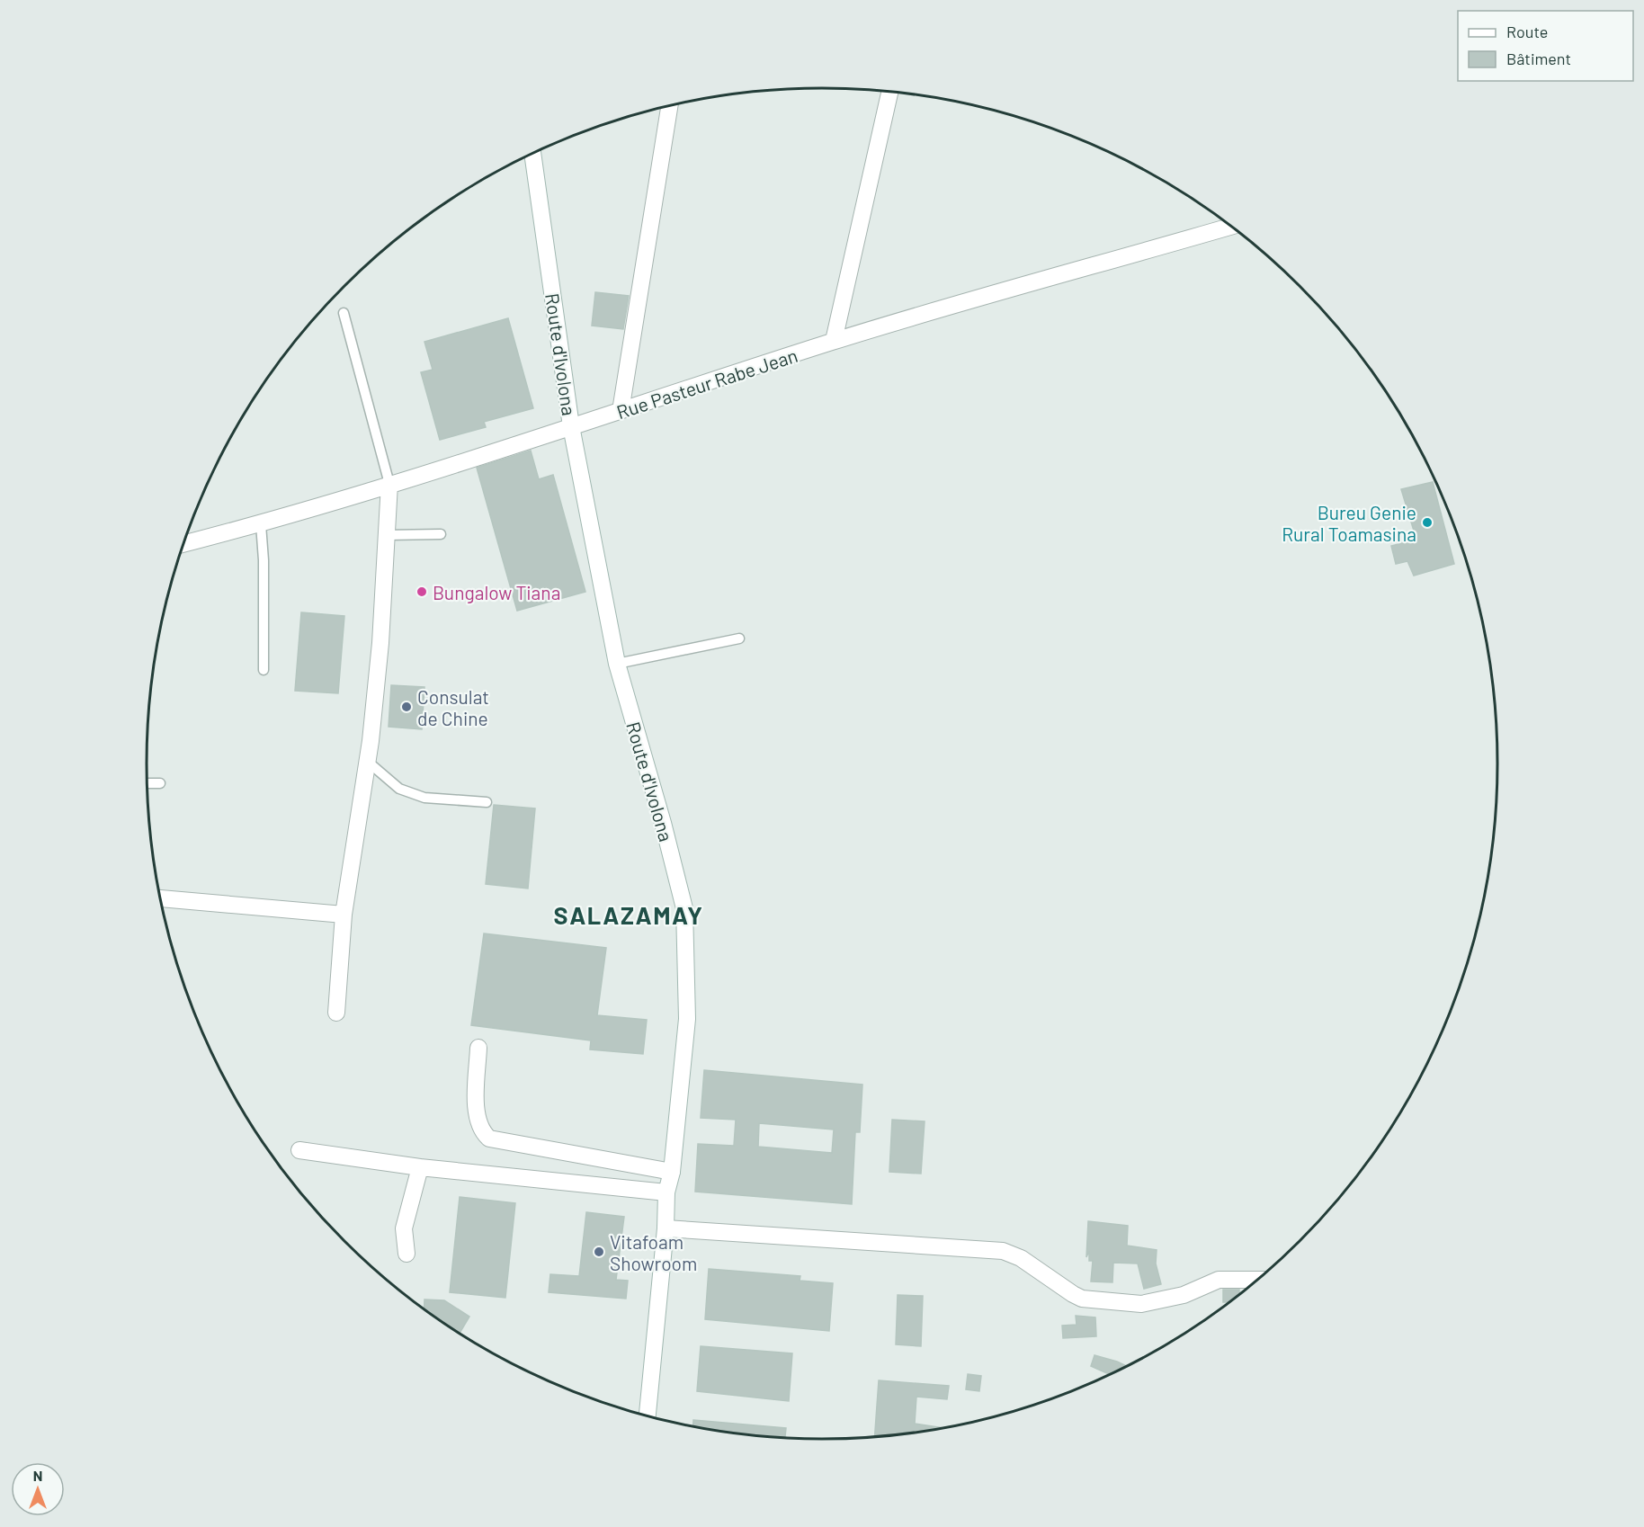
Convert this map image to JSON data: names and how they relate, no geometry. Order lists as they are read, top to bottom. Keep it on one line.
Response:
{"streets":{"street":["Route d'Ivolona","Rue Pasteur Rabe Jean"]},"crossings":[["Route d'Ivolona","Rue Pasteur Rabe Jean"]],"districts":["SALAZAMAY"],"places":["Bureu Genie Rural Toamasina","Bungalow Tiana","Consulat de Chine","Vitafoam Showroom"],"legend":["Route","Bâtiment"],"north":"top"}
